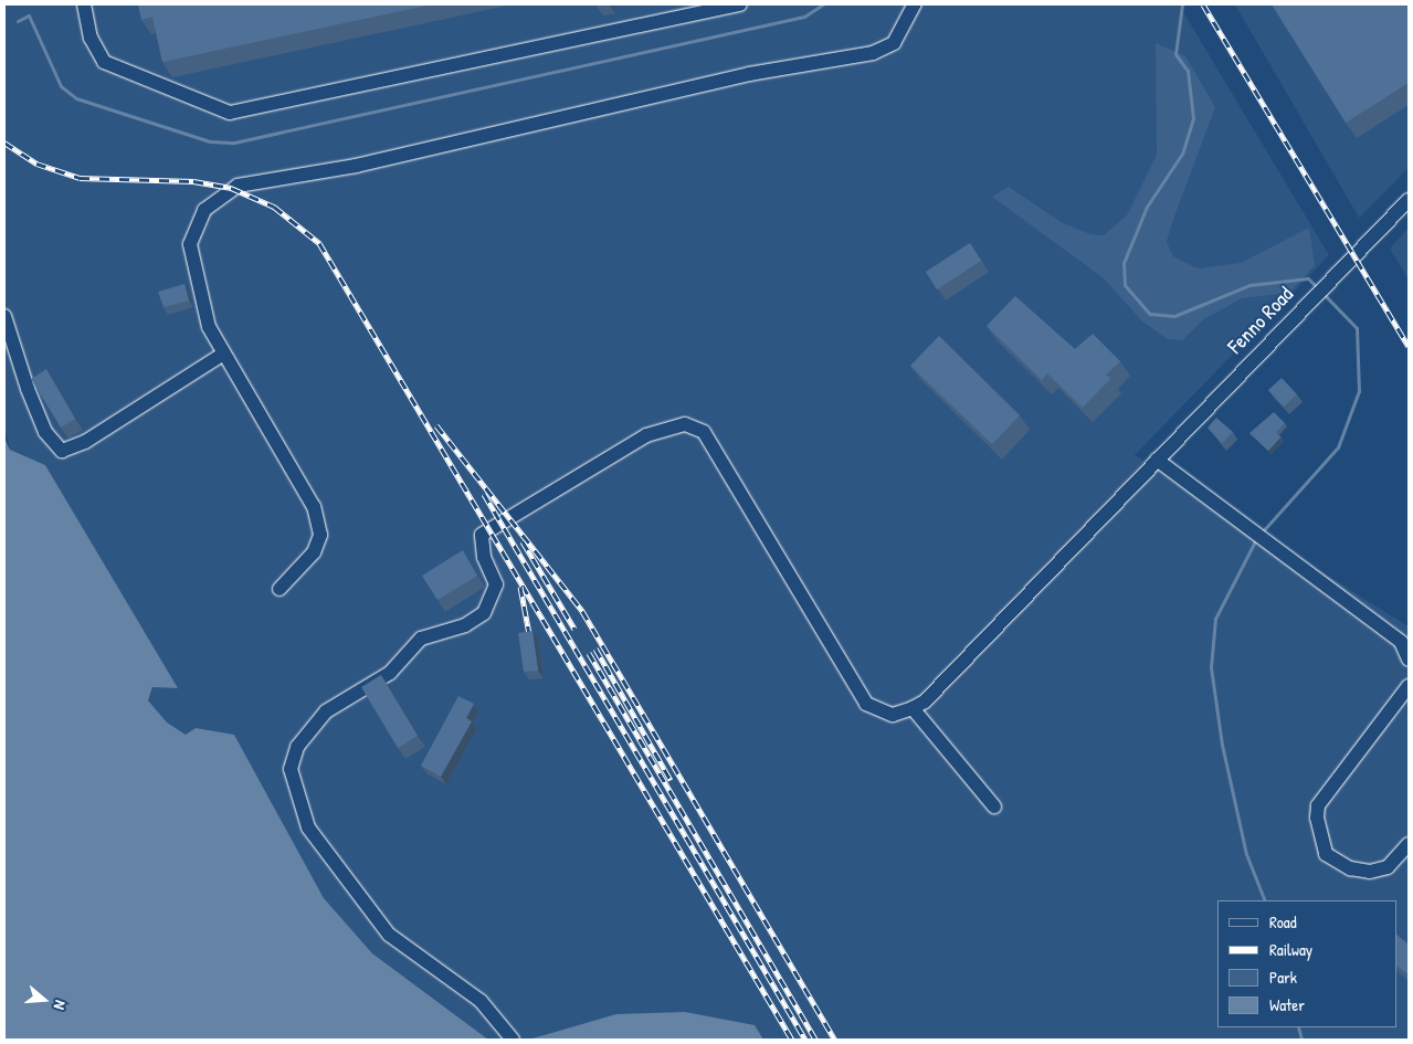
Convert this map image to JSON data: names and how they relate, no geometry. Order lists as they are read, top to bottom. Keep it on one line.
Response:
{"streets":{"street":["Fenno Road"]},"legend":["Road","Railway","Park","Water"],"north":"right"}
